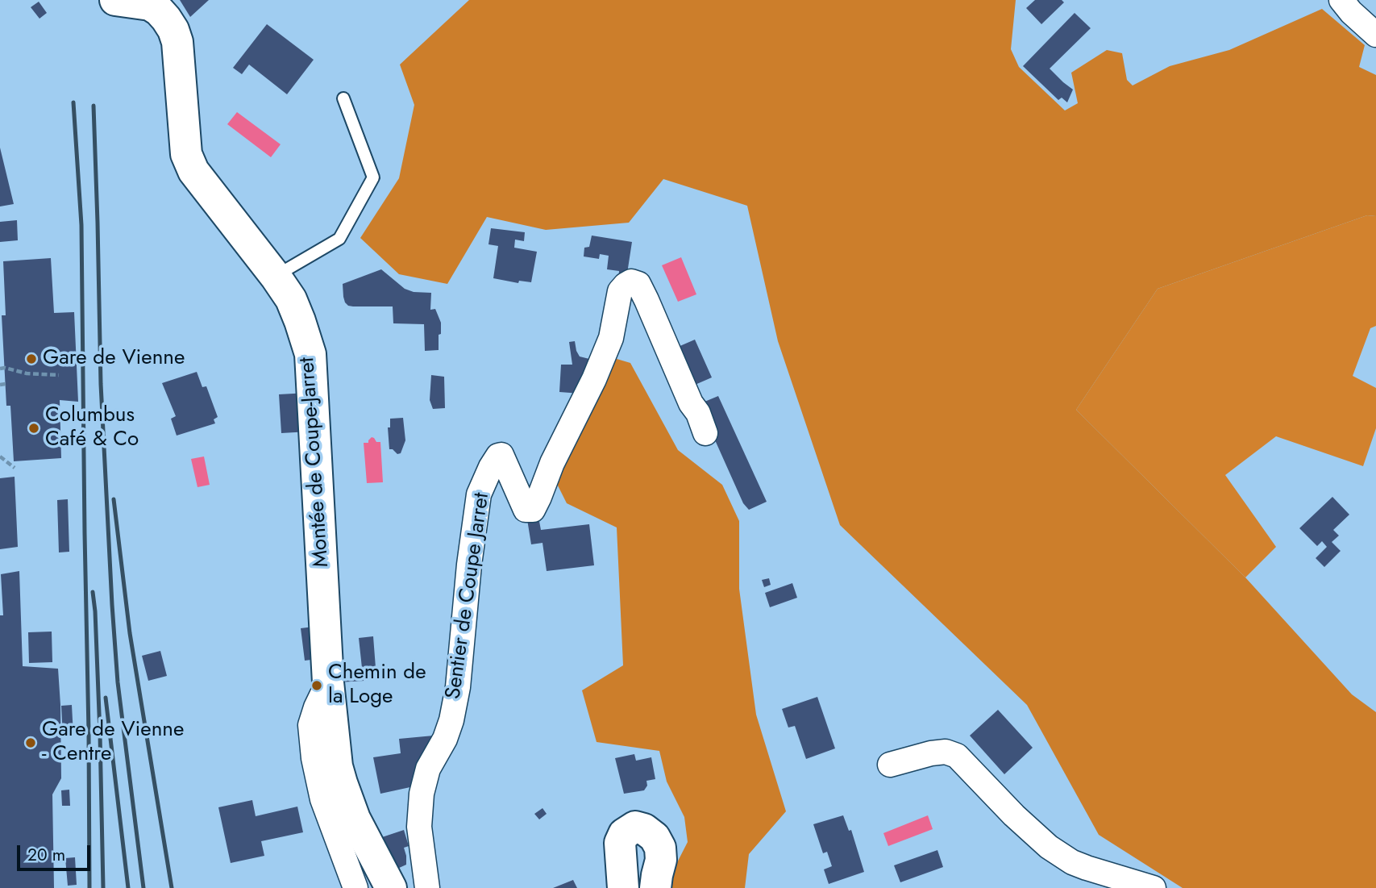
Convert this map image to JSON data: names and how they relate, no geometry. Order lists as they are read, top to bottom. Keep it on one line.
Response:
{"streets":{"main road":["Montée de Coupe-Jarret"],"street":["Sentier de Coupe Jarret"]},"places":["Gare de Vienne","Columbus Café & Co","Chemin de la Loge","Gare de Vienne - Centre"],"scale_bar":"20 m"}
